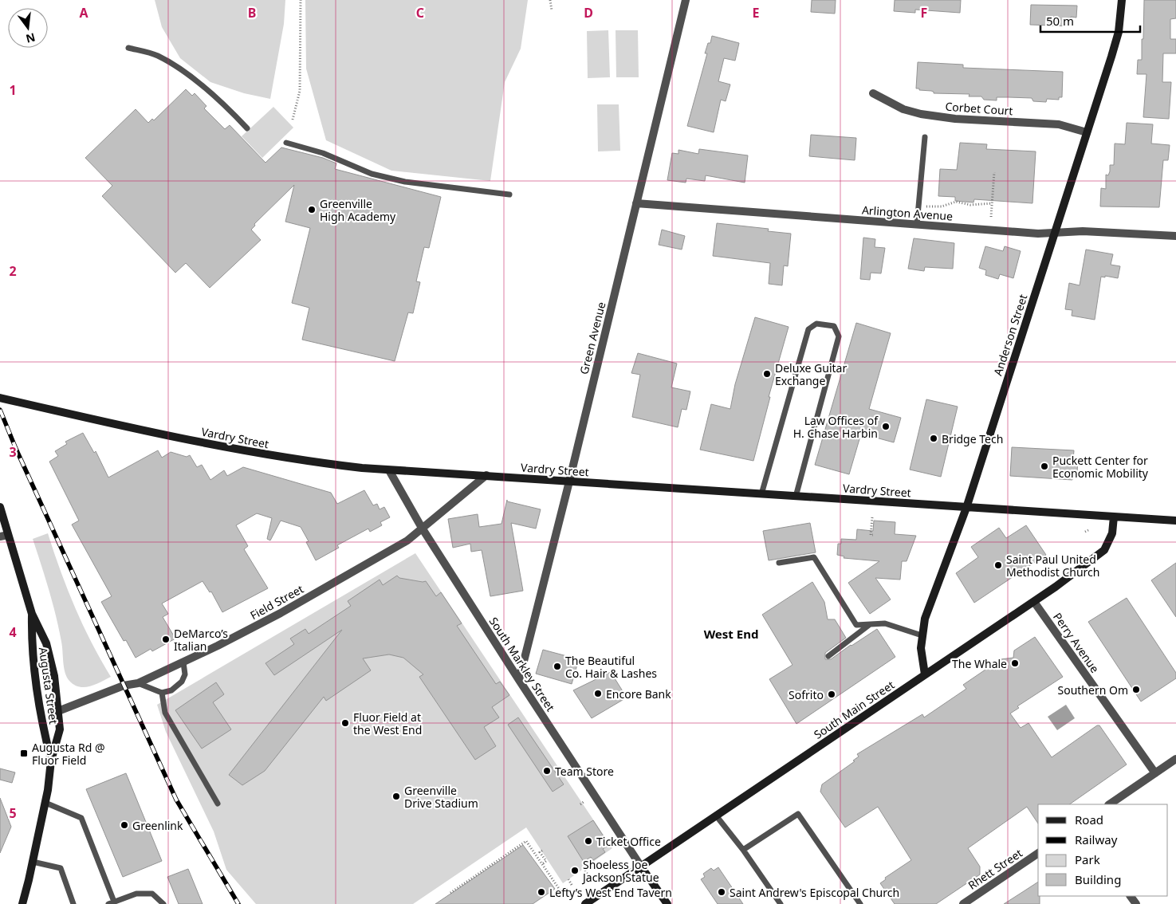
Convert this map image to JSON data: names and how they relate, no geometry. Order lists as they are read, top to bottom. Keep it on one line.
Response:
{"streets":{"main road":["Anderson Street","Vardry Street","Augusta Street","South Main Street"],"street":["Corbet Court","Arlington Avenue","Green Avenue","Field Street","Perry Avenue","South Markley Street","Rhett Street"]},"crossings":[["Corbet Court","Anderson Street"],["Arlington Avenue","Anderson Street"],["Arlington Avenue","Green Avenue"],["Anderson Street","Vardry Street"],["Anderson Street","South Main Street"],["Green Avenue","Vardry Street"],["Green Avenue","South Markley Street"],["Vardry Street","Field Street"],["Vardry Street","South Markley Street"],["Vardry Street","South Main Street"],["Field Street","South Markley Street"],["Field Street","Augusta Street"],["Perry Avenue","South Main Street"],["South Markley Street","South Main Street"]],"districts":["West End"],"places":{"other":["Greenville High Academy","Deluxe Guitar Exchange","Law Offices of H. Chase Harbin","Bridge Tech","Puckett Center for Economic Mobility","Saint Paul United Methodist Church","DeMarco’s Italian","The Whale","The Beautiful Co. Hair & Lashes","Southern Om","Encore Bank","Sofrito","Fluor Field at the West End","Team Store","Greenville Drive Stadium","Greenlink","Ticket Office","Shoeless Joe Jackson Statue","Lefty’s West End Tavern","Saint Andrew's Episcopal Church"],"transit":["Augusta Rd @ Fluor Field"]},"legend":["Road","Railway","Park","Building"],"scale_bar":"50 m","north":"bottom","grid":{"columns":["A","B","C","D","E","F"],"rows":["1","2","3","4","5"]}}
